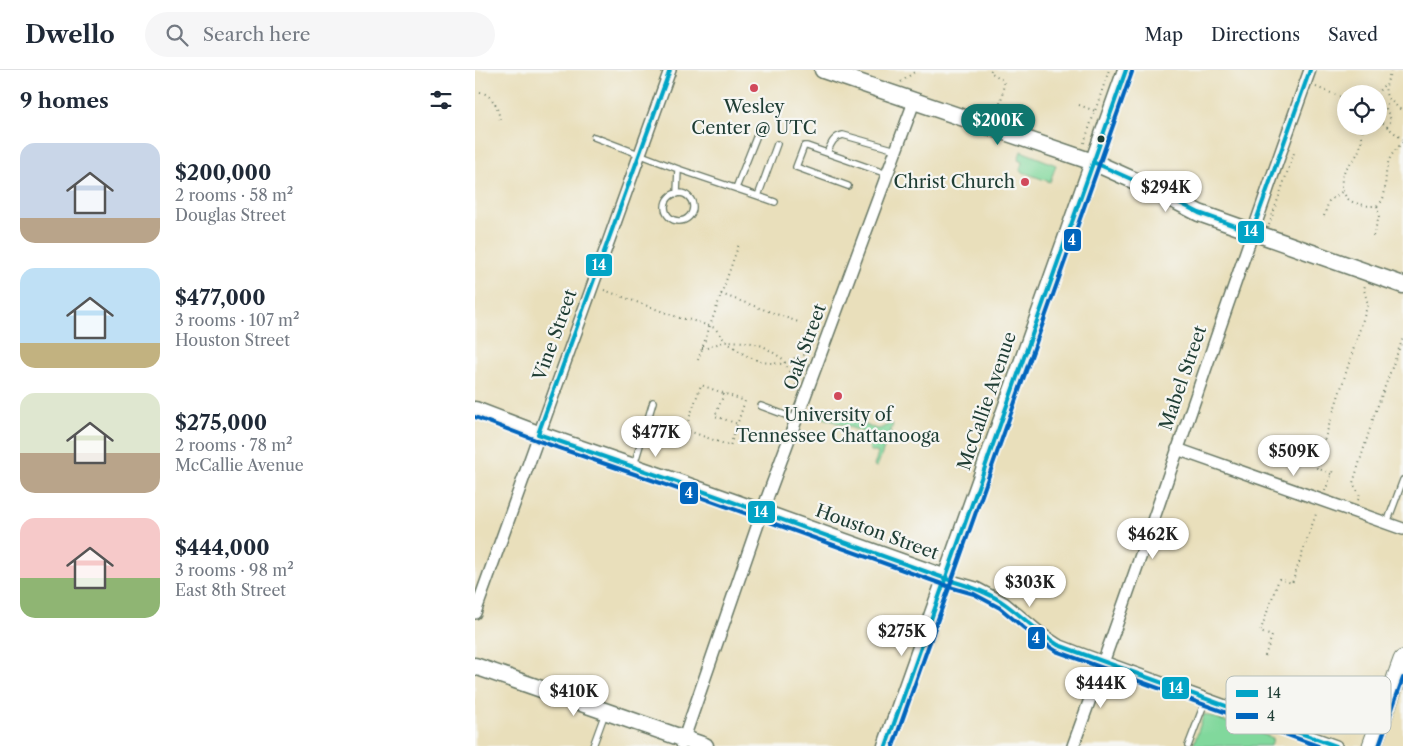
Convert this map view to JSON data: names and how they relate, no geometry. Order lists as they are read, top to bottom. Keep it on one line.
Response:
{"streets":{"street":["Vine Street","Oak Street","Mabel Street","McCallie Avenue","Houston Street"]},"crossings":[["Vine Street","Houston Street"],["Oak Street","Houston Street"],["McCallie Avenue","Houston Street"]],"places":["Wesley Center @ UTC","Christ Church","University of Tennessee Chattanooga"],"lines":["transit line 14","transit line 4"],"legend":["14","4"],"page":{"header":"Dwello","search":"Search here","nav":["Map","Directions","Saved"],"heading":"9 homes","price":["$200K","$294K","$477K","$509K","$462K","$303K","$275K","$444K","$410K"],"list":[{"name":"$200,000","note":"2 rooms · 58 m² · Douglas Street"},{"name":"$477,000","note":"3 rooms · 107 m² · Houston Street"},{"name":"$275,000","note":"2 rooms · 78 m² · McCallie Avenue"},{"name":"$444,000","note":"3 rooms · 98 m² · East 8th Street"}]}}
